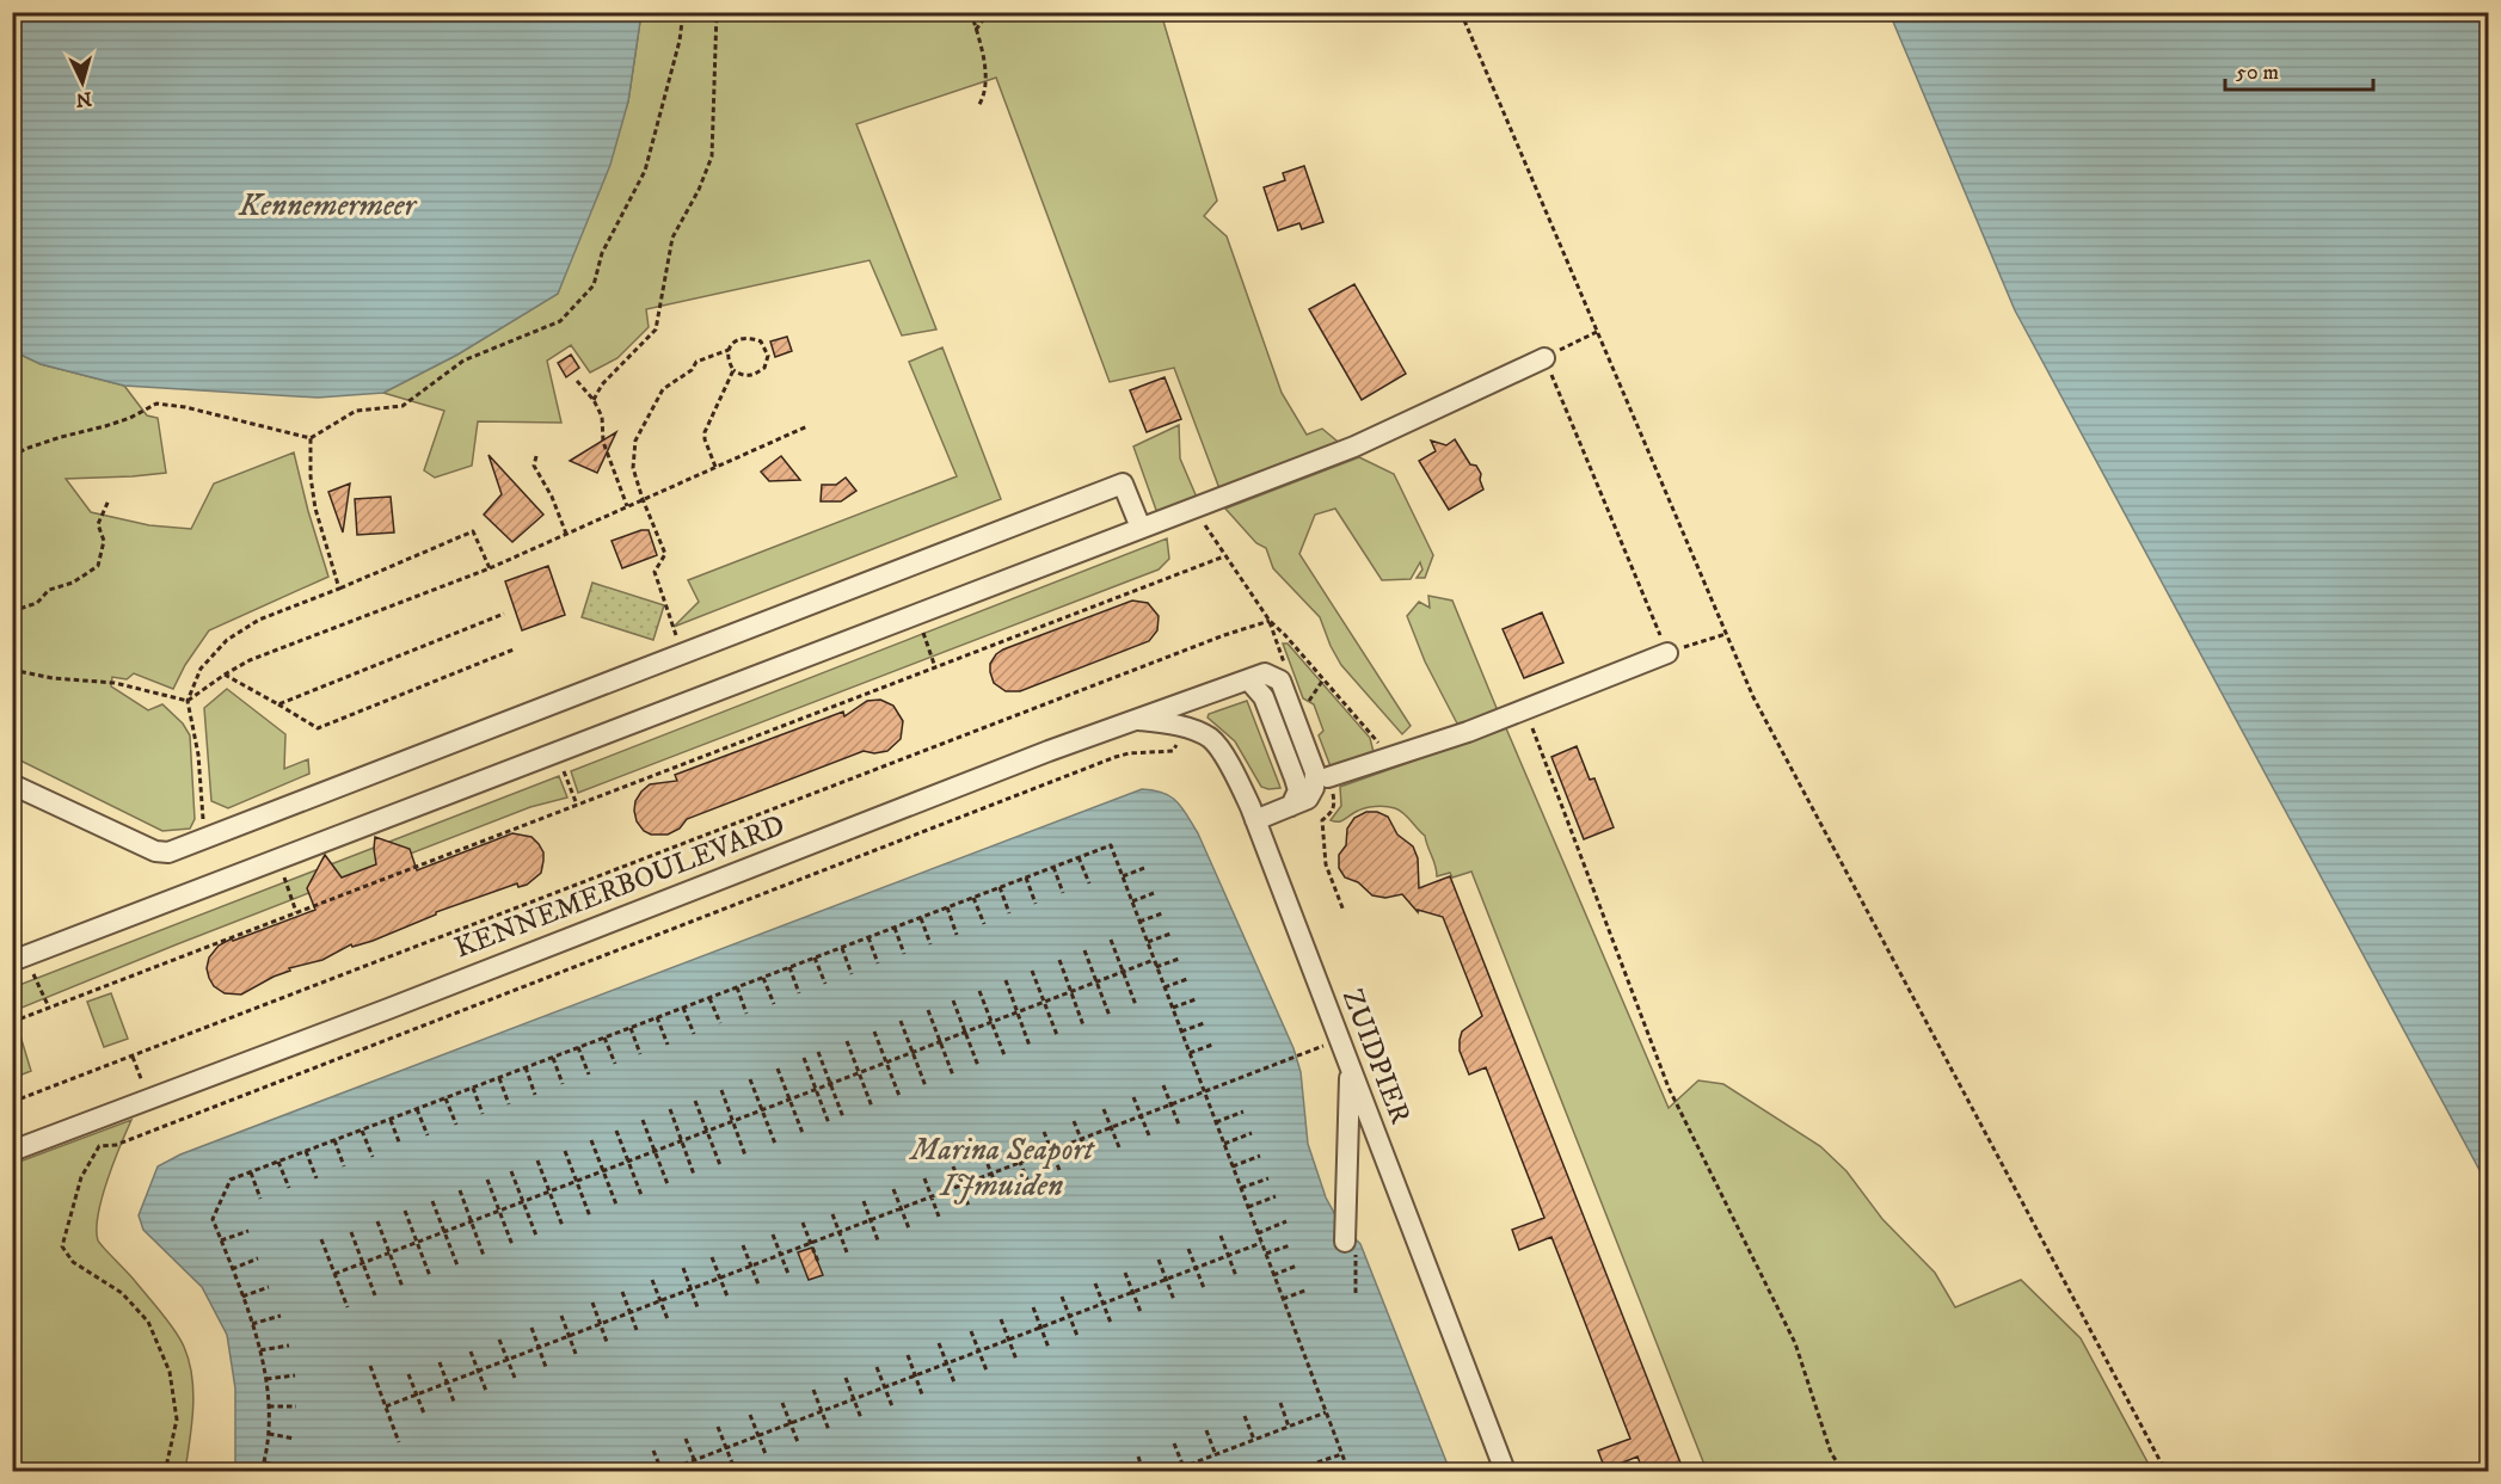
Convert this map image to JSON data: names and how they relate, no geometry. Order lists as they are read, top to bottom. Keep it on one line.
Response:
{"streets":{"street":["KENNEMERBOULEVARD","ZUIDPIER"]},"crossings":[["KENNEMERBOULEVARD","ZUIDPIER"]],"water":["Kennemermeer","Marina Seaport IJmuiden"],"scale_bar":"50 m","north":"bottom"}
